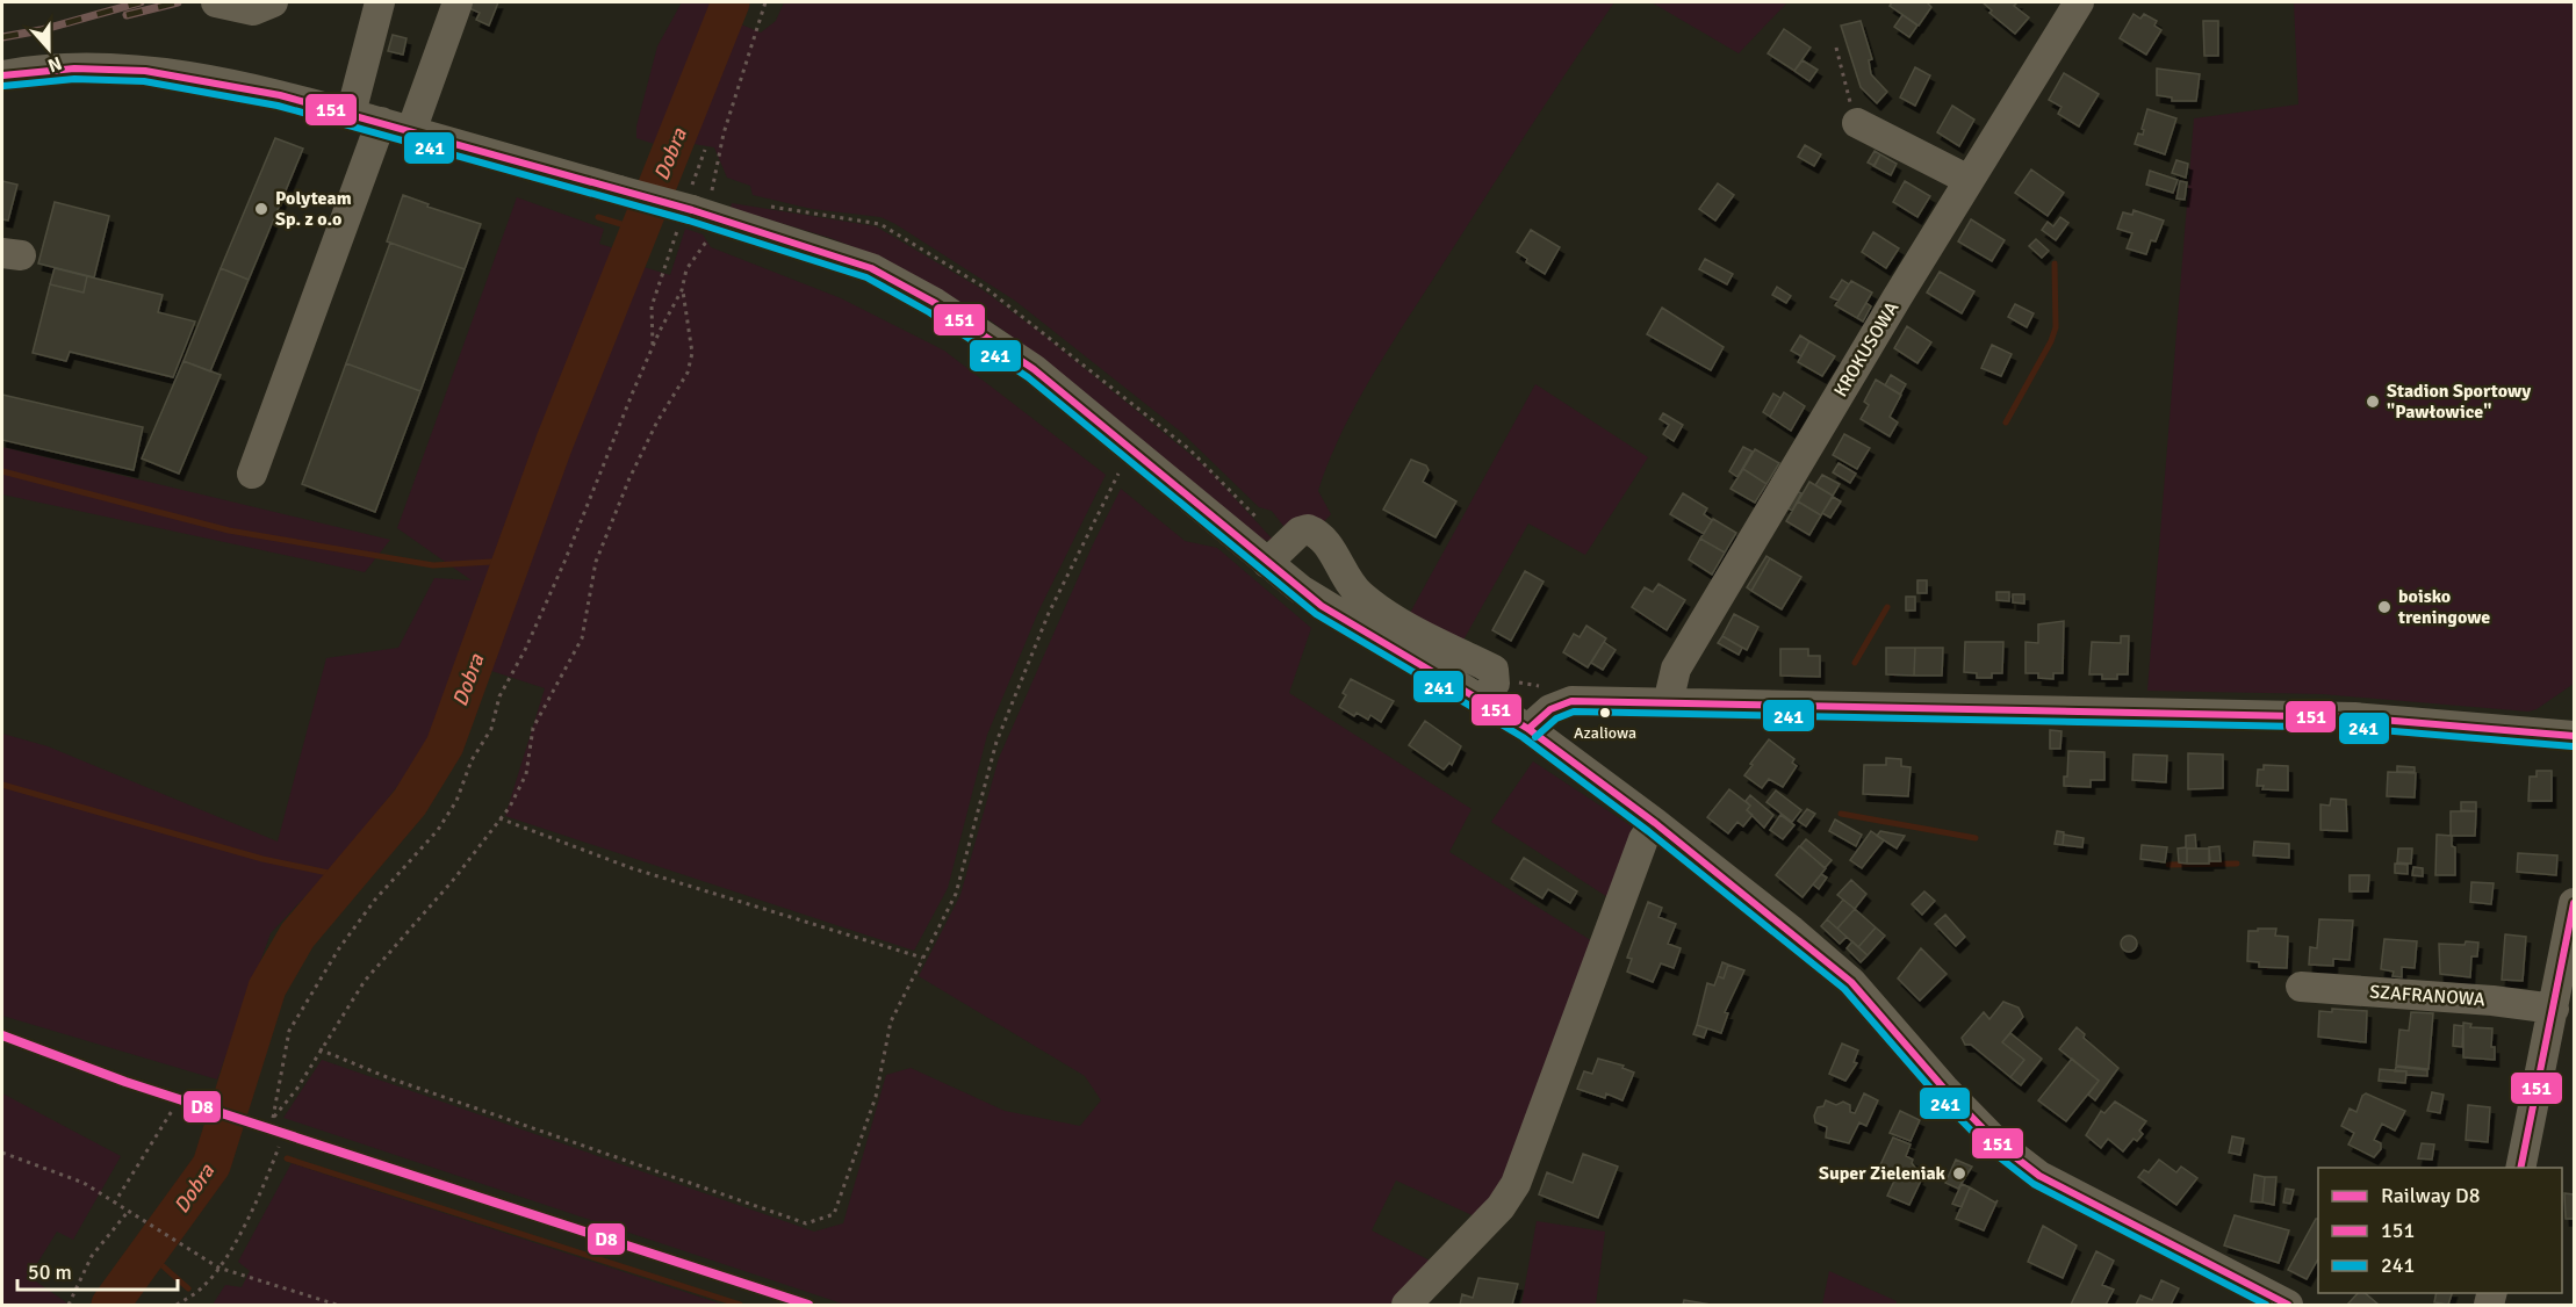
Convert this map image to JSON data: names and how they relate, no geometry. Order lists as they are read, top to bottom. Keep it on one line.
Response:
{"streets":{"street":["KROKUSOWA","SZAFRANOWA"]},"water":["Dobra"],"places":["Polyteam Sp. z o.o","Stadion Sportowy \"Pawłowice\"","boisko treningowe","Azaliowa","Super Zieleniak"],"lines":["transit line 151","transit line 241","rail line D8"],"legend":["Railway D8","151","241"],"scale_bar":"50 m","north":"bottom"}
